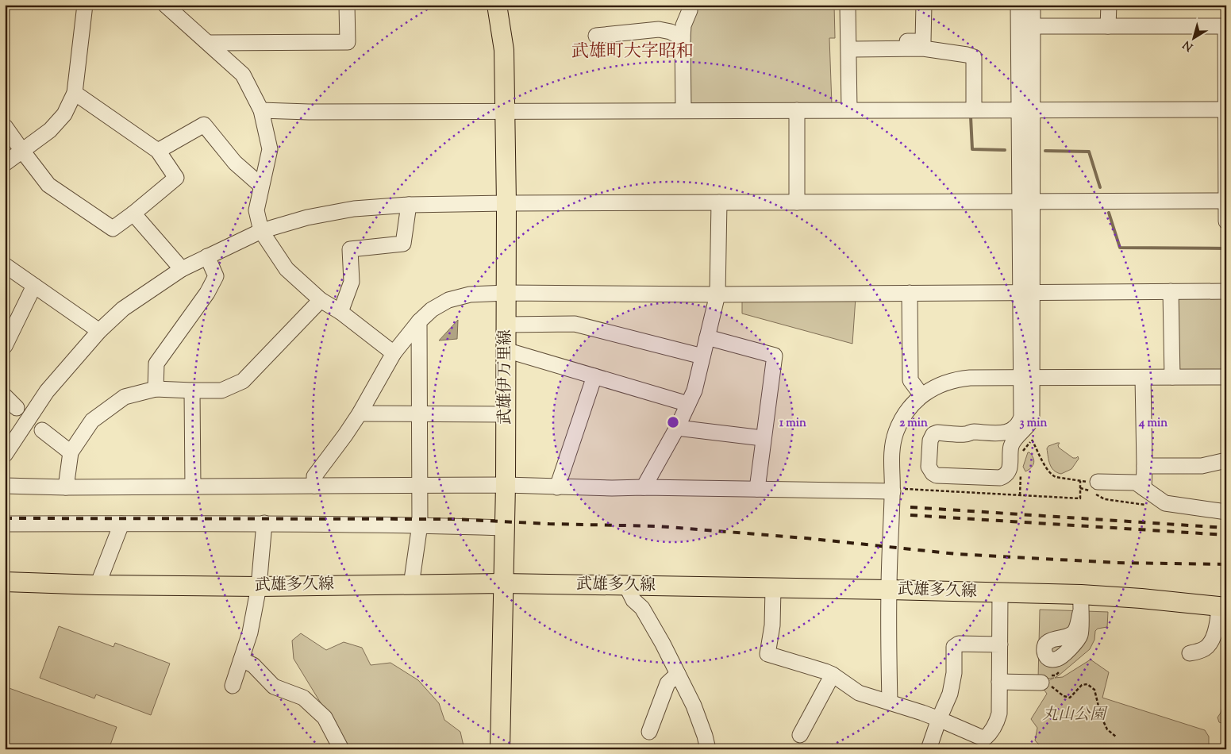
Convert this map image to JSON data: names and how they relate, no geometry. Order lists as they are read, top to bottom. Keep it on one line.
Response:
{"streets":{"main road":["武雄伊万里線","武雄多久線"]},"crossings":[["武雄伊万里線","武雄多久線"]],"districts":["武雄町大字昭和"],"parks":["丸山公園"],"north":"bottom left","rings":["1 min","2 min","3 min","4 min"]}
